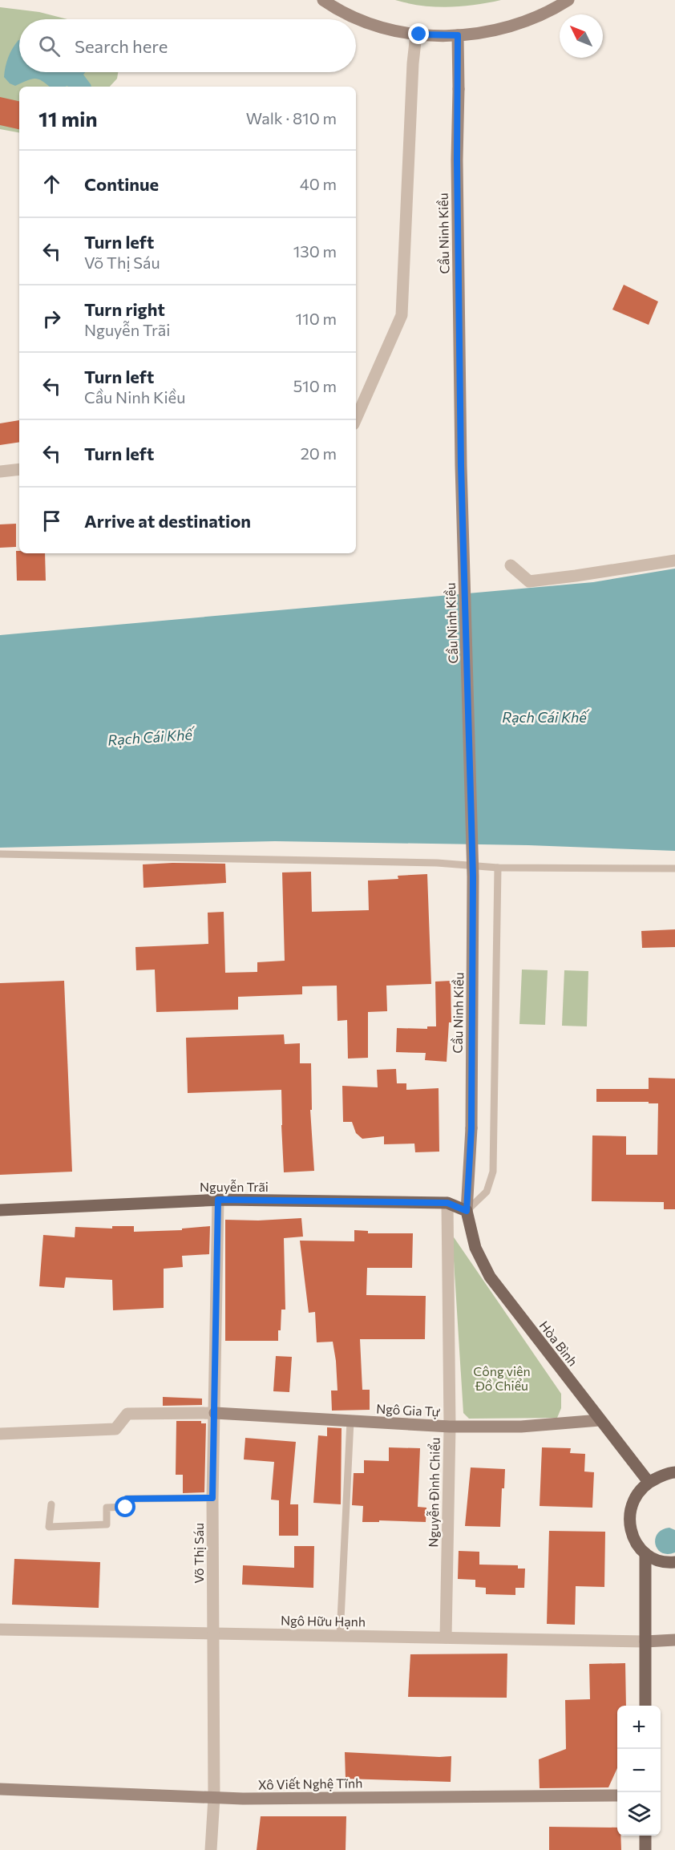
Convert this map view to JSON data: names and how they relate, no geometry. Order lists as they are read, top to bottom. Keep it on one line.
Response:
{"streets":{"main road":["Nguyễn Trãi","Hòa Bình"],"street":["Cầu Ninh Kiều","Ngô Gia Tự","Nguyễn Đình Chiểu","Võ Thị Sáu","Ngô Hữu Hạnh","Xô Viết Nghệ Tĩnh"]},"crossings":[["Cầu Ninh Kiều","Nguyễn Trãi"],["Cầu Ninh Kiều","Hòa Bình"],["Nguyễn Trãi","Hòa Bình"],["Nguyễn Trãi","Nguyễn Đình Chiểu"],["Nguyễn Trãi","Võ Thị Sáu"],["Hòa Bình","Ngô Gia Tự"],["Ngô Gia Tự","Nguyễn Đình Chiểu"],["Ngô Gia Tự","Võ Thị Sáu"],["Nguyễn Đình Chiểu","Ngô Hữu Hạnh"],["Võ Thị Sáu","Ngô Hữu Hạnh"],["Võ Thị Sáu","Xô Viết Nghệ Tĩnh"]],"water":["Rạch Cái Khế"],"parks":["Công viên Đồ Chiểu"],"north":"top left","page":{"search":"Search here","heading":["11 min","Walk · 810 m"],"list":[["Continue","40 m"],["Turn left","Võ Thị Sáu","130 m"],["Turn right","Nguyễn Trãi","110 m"],["Turn left","Cầu Ninh Kiều","510 m"],["Turn left","20 m"],"Arrive at destination"],"map_buttons":["+","−"]}}
